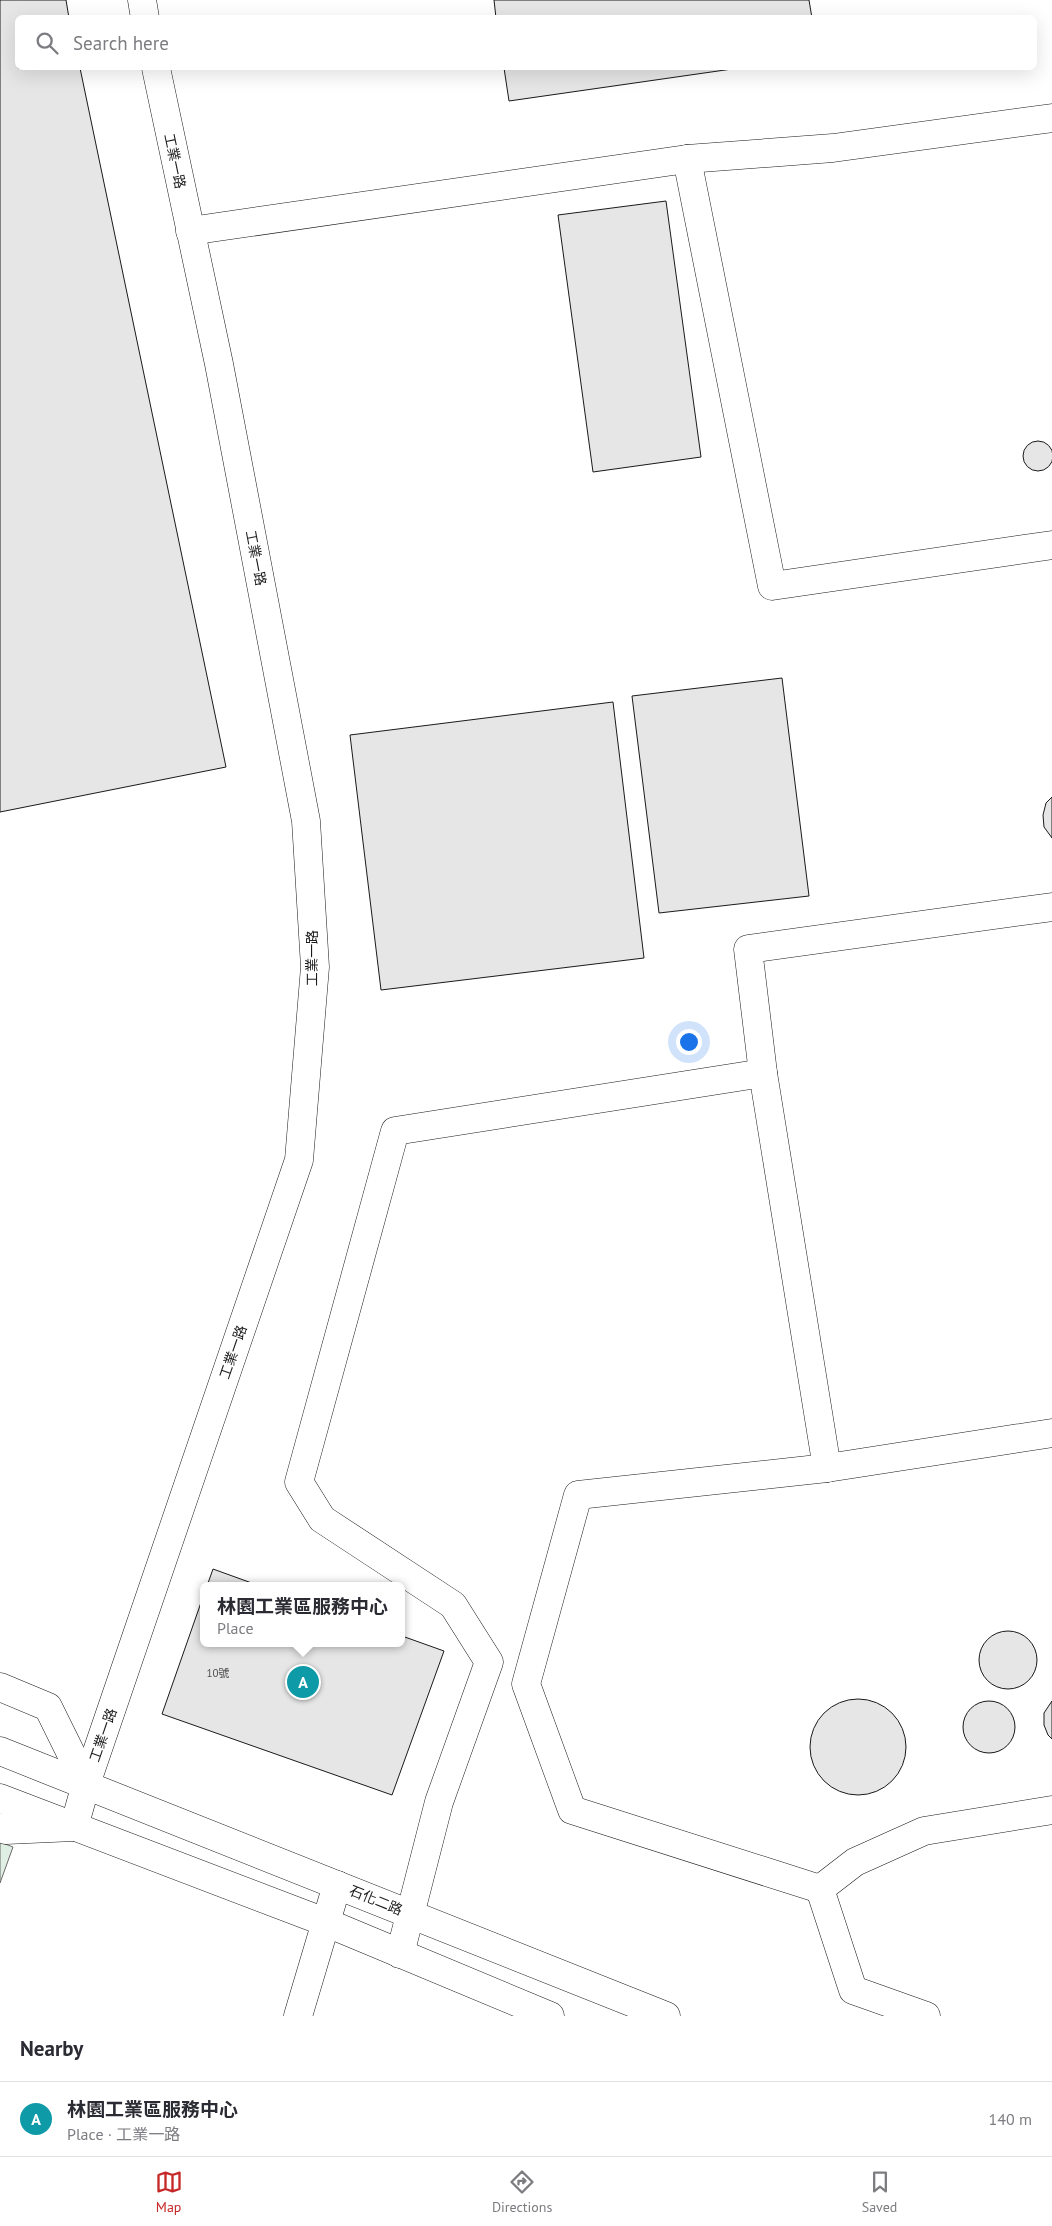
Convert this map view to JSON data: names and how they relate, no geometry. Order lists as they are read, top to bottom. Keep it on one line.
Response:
{"streets":{"street":["工業一路","石化二路"]},"crossings":[["工業一路","石化二路"]],"house_numbers":["10號"],"page":{"search":"Search here","popup":["林園工業區服務中心","Place"],"pins":"A","heading":"Nearby","list":[{"mark":"A","name":"林園工業區服務中心","note":"Place · 工業一路","value":"140 m"}],"nav":["Map","Directions","Saved"]}}
